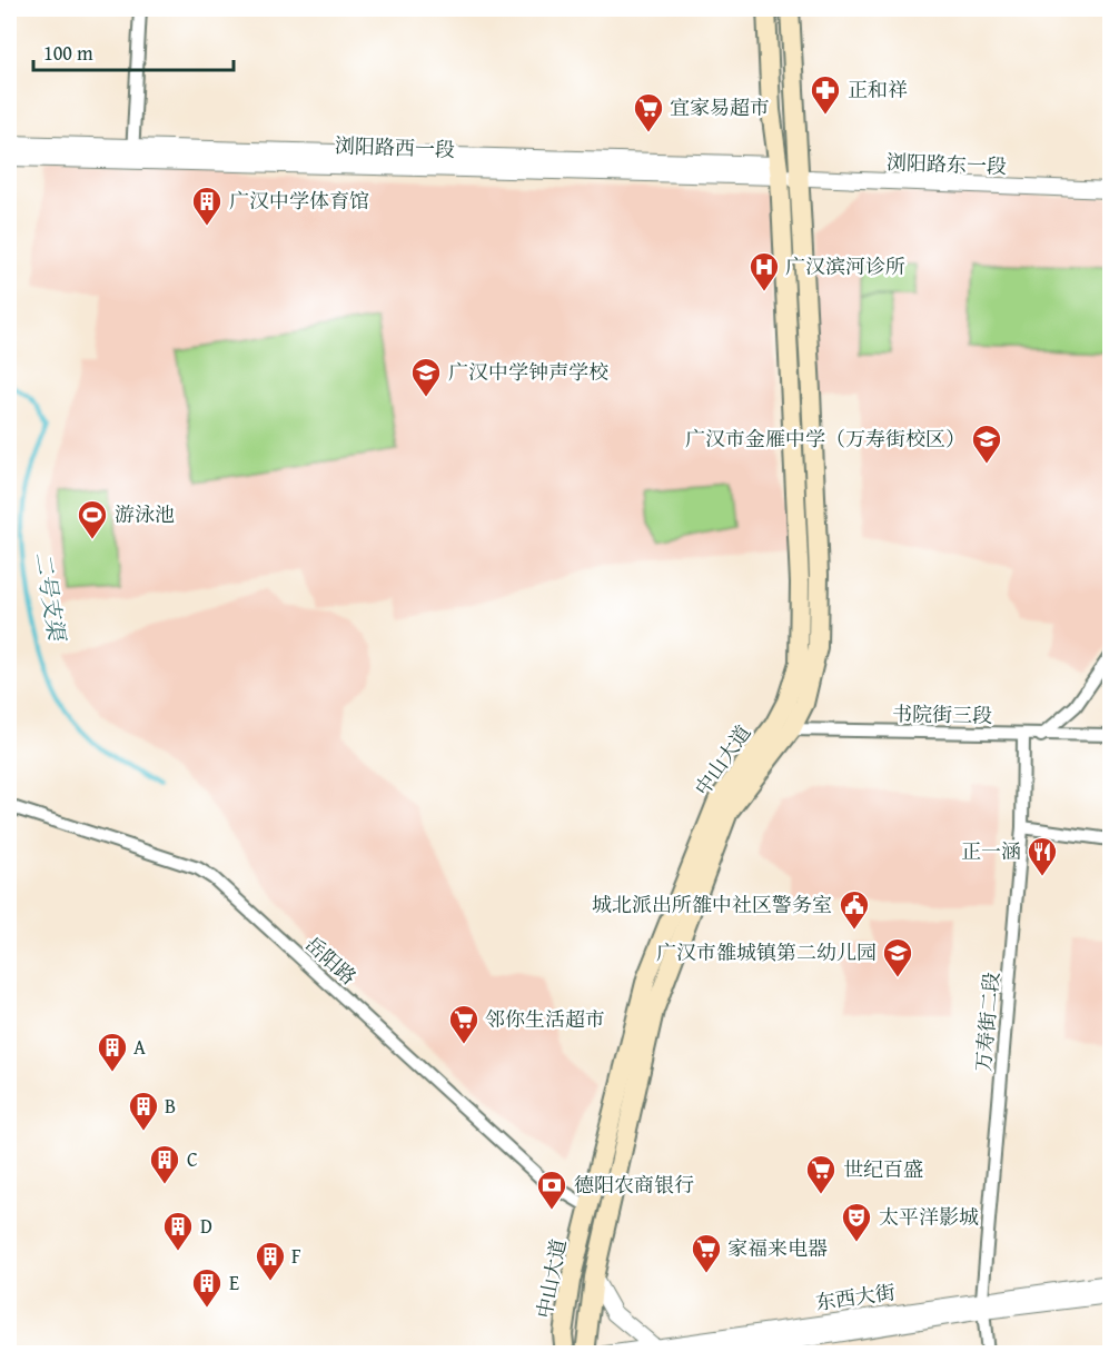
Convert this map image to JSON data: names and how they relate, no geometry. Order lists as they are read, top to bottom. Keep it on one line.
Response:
{"streets":{"main road":["中山大道"],"street":["浏阳路西一段","浏阳路东一段","书院街三段","岳阳路","万寿街二段","东西大街"]},"crossings":[["浏阳路西一段","浏阳路东一段"],["浏阳路西一段","中山大道"],["浏阳路东一段","中山大道"],["书院街三段","中山大道"],["书院街三段","万寿街二段"],["中山大道","岳阳路"],["万寿街二段","东西大街"]],"water":["二号支渠"],"places":{"pharmacy":["正和祥"],"supermarket":["宜家易超市","邻你生活超市","世纪百盛","家福来电器"],"building":["广汉中学体育馆","A","B","C","D","F","E"],"hospital":["广汉滨河诊所"],"school or university":["广汉中学钟声学校","广汉市金雁中学（万寿街校区）","广汉市雒城镇第二幼儿园"],"sports":["游泳池"],"restaurant":["正一涵"],"public building":["城北派出所雒中社区警务室"],"bank":["德阳农商银行"],"theatre":["太平洋影城"]},"scale_bar":"100 m"}
